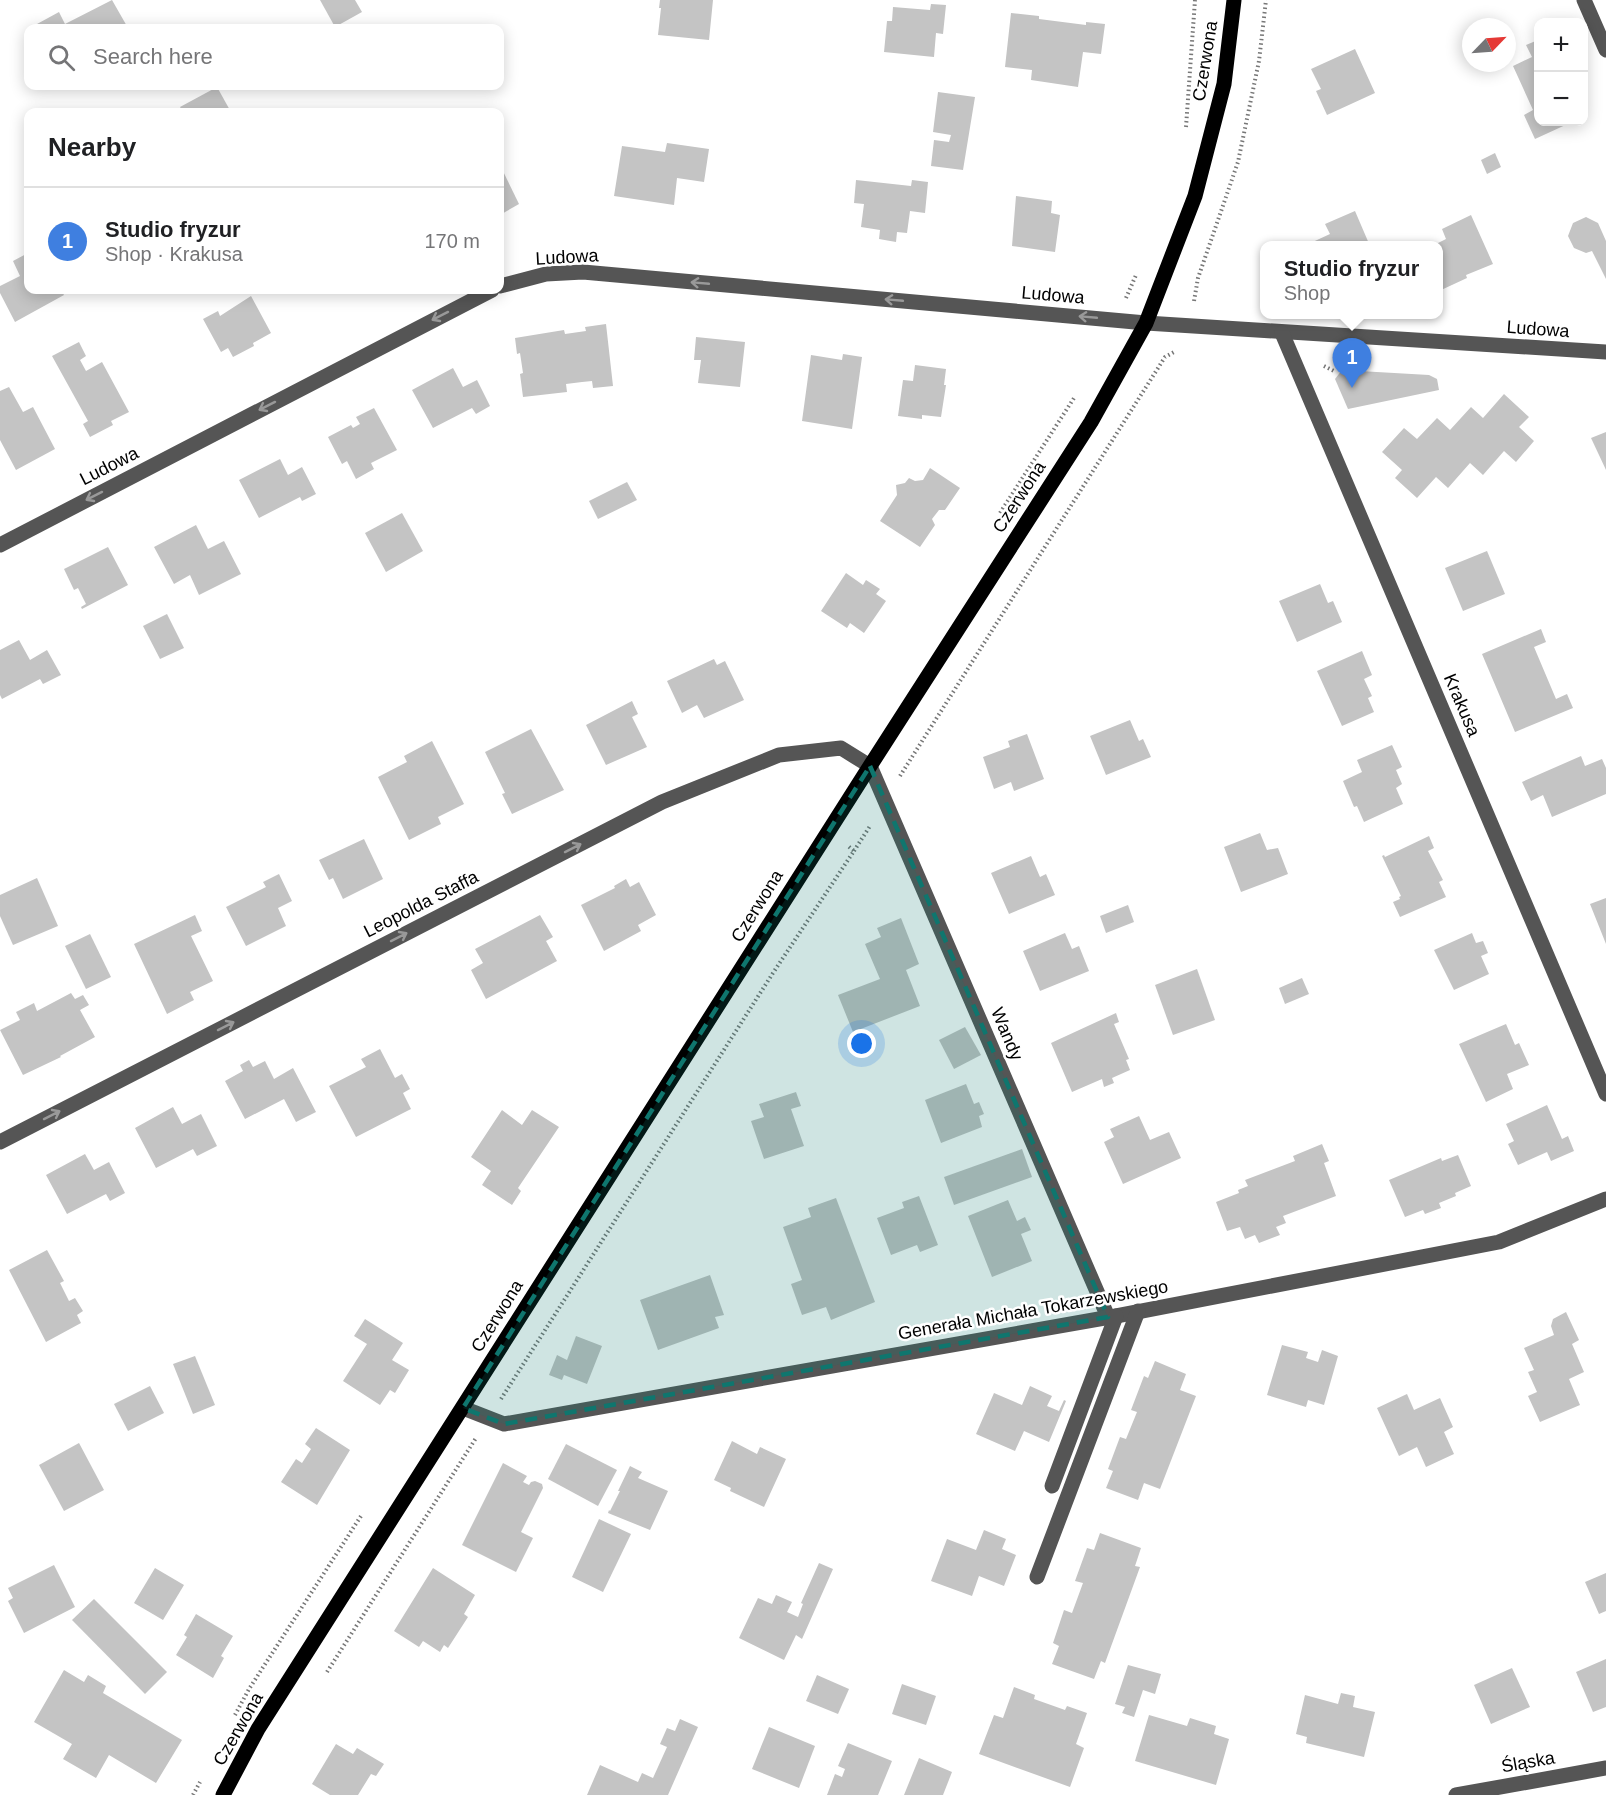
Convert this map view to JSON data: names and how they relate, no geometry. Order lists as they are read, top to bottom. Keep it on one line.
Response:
{"streets":{"main road":["Czerwona"],"street":["Ludowa","Krakusa","Leopolda Staffa","Wandy","Generała Michała Tokarzewskiego","Śląska"]},"crossings":[["Czerwona","Ludowa"],["Czerwona","Leopolda Staffa"],["Czerwona","Wandy"],["Czerwona","Generała Michała Tokarzewskiego"],["Ludowa","Krakusa"],["Leopolda Staffa","Wandy"],["Wandy","Generała Michała Tokarzewskiego"]],"one_way":["Ludowa","Leopolda Staffa"],"north":"top right","page":{"map_buttons":["+","−"],"search":"Search here","heading":"Nearby","list":[{"mark":"1","name":"Studio fryzur","note":"Shop · Krakusa","value":"170 m"}],"popup":["Studio fryzur","Shop"],"pins":"1"}}
